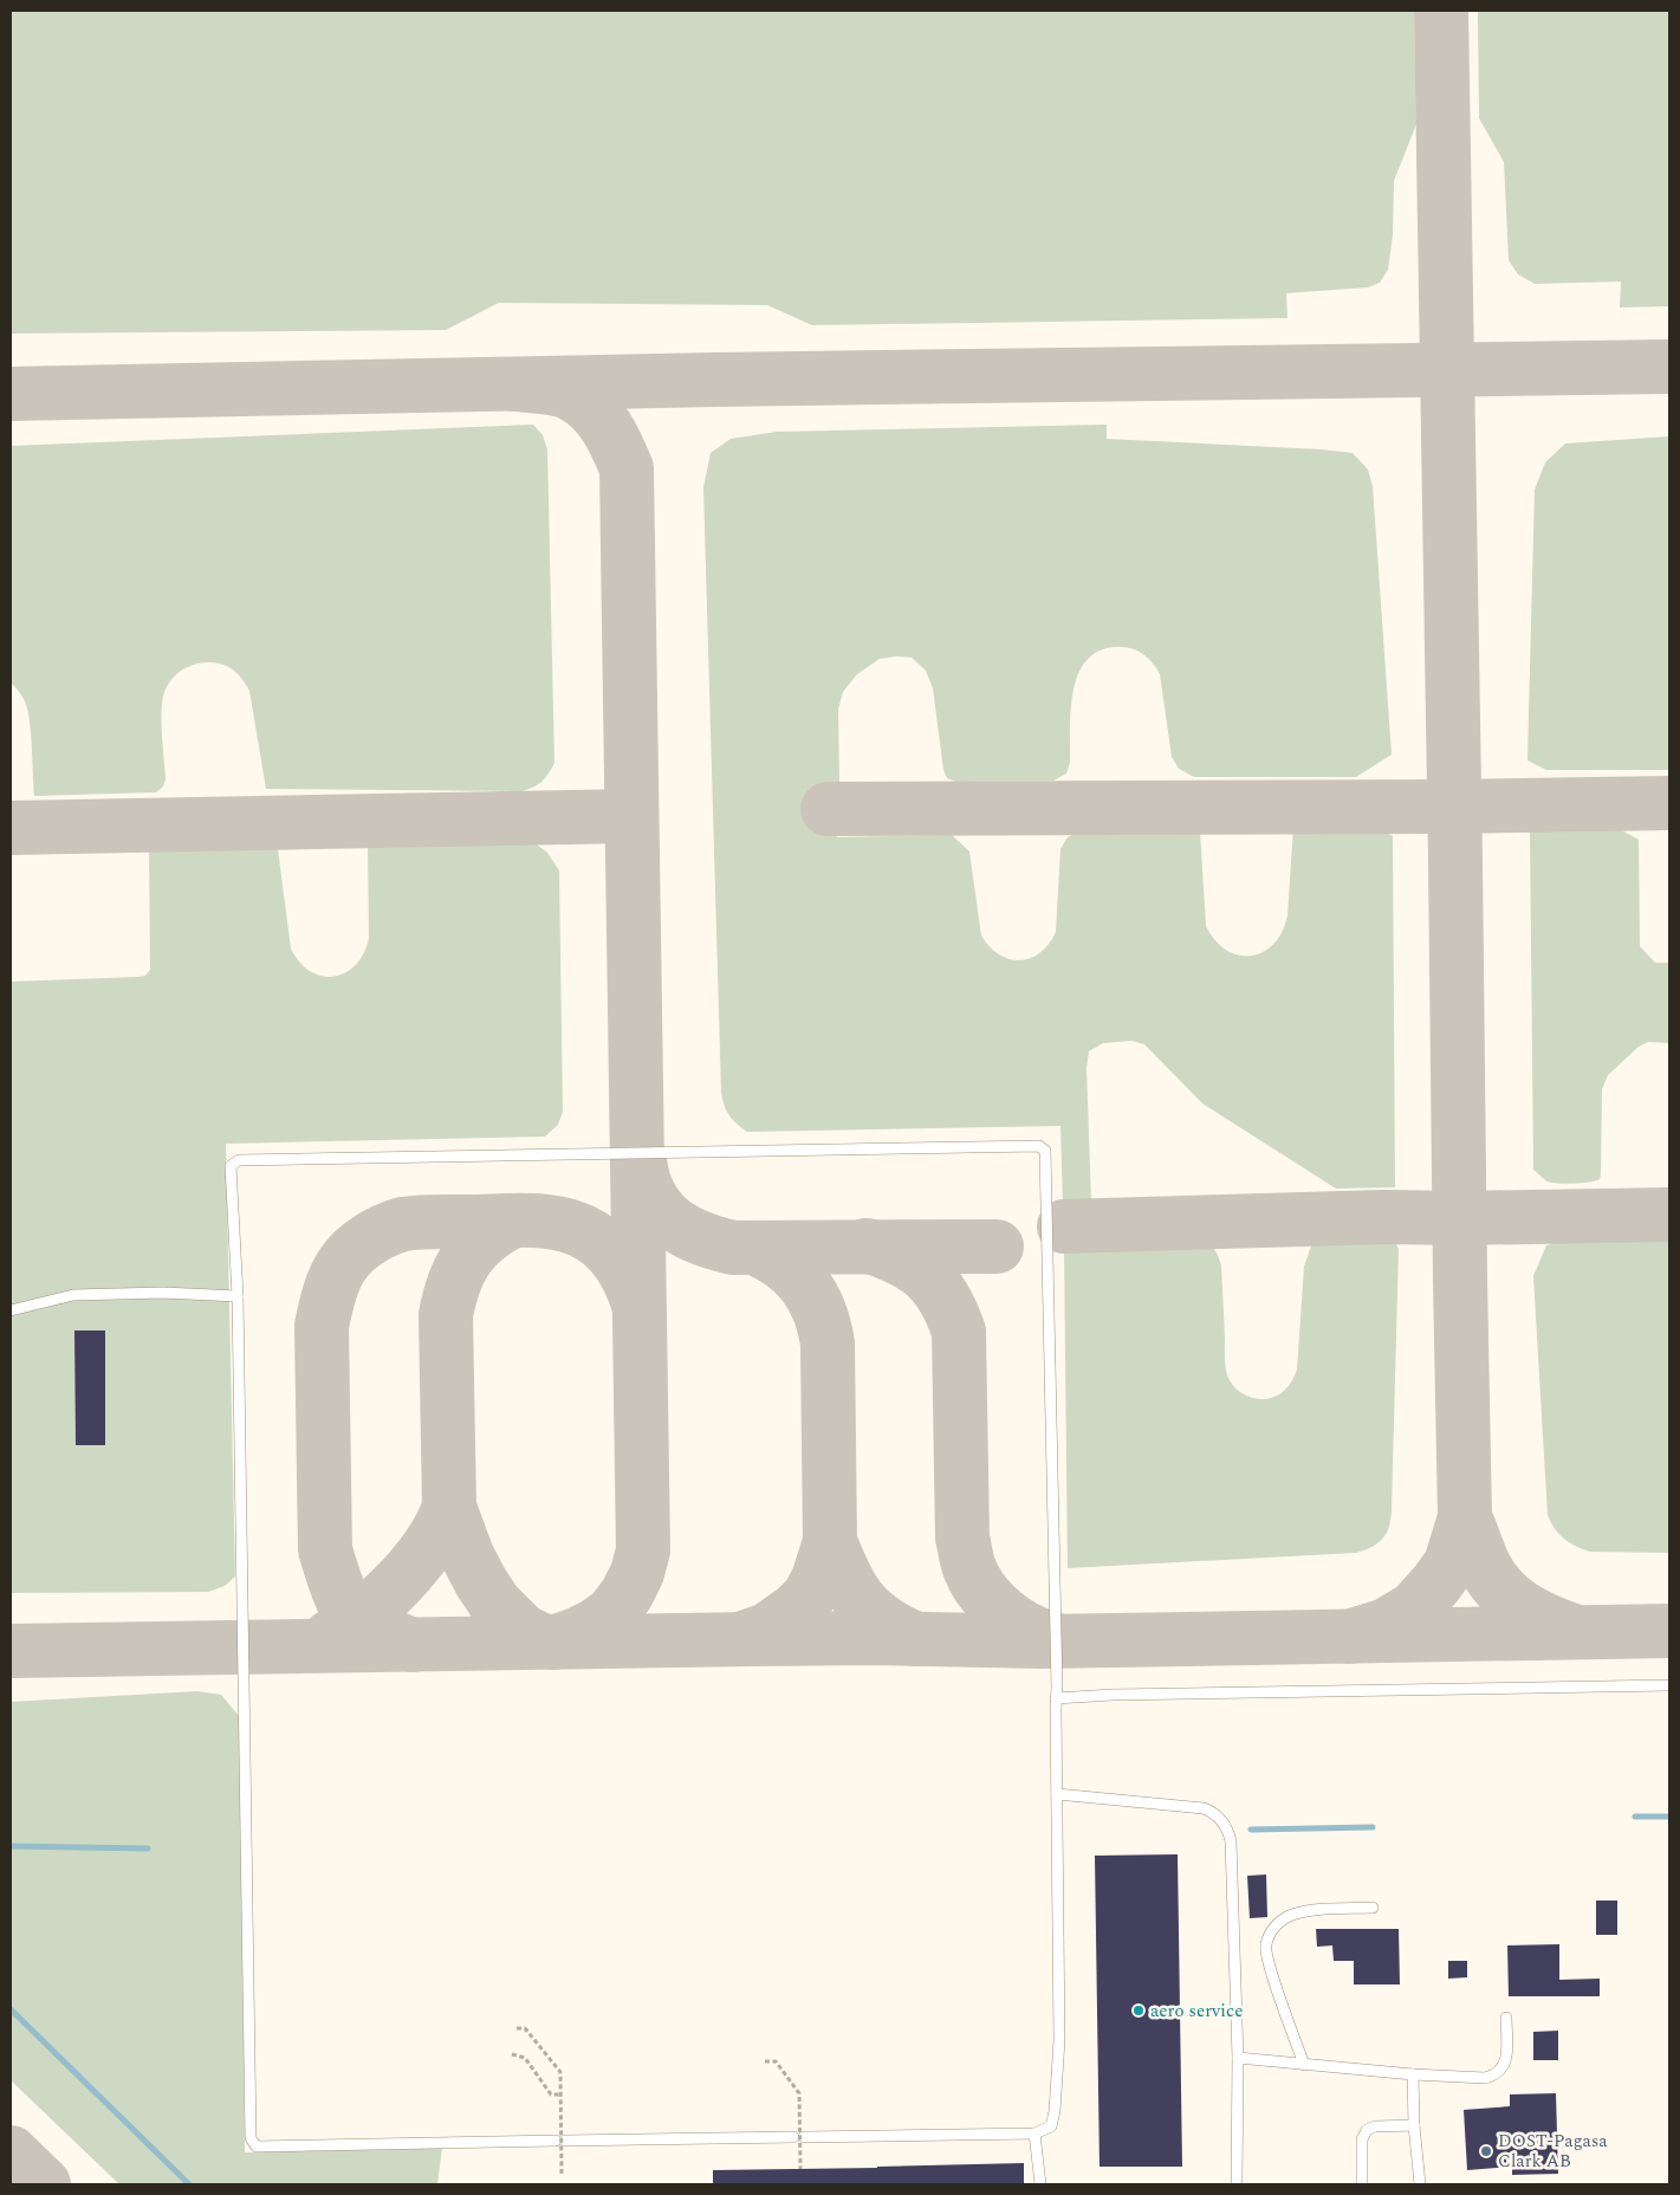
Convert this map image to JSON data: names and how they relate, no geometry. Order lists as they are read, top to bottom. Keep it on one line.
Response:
{"places":["aero service","DOST-Pagasa Clark AB"]}
